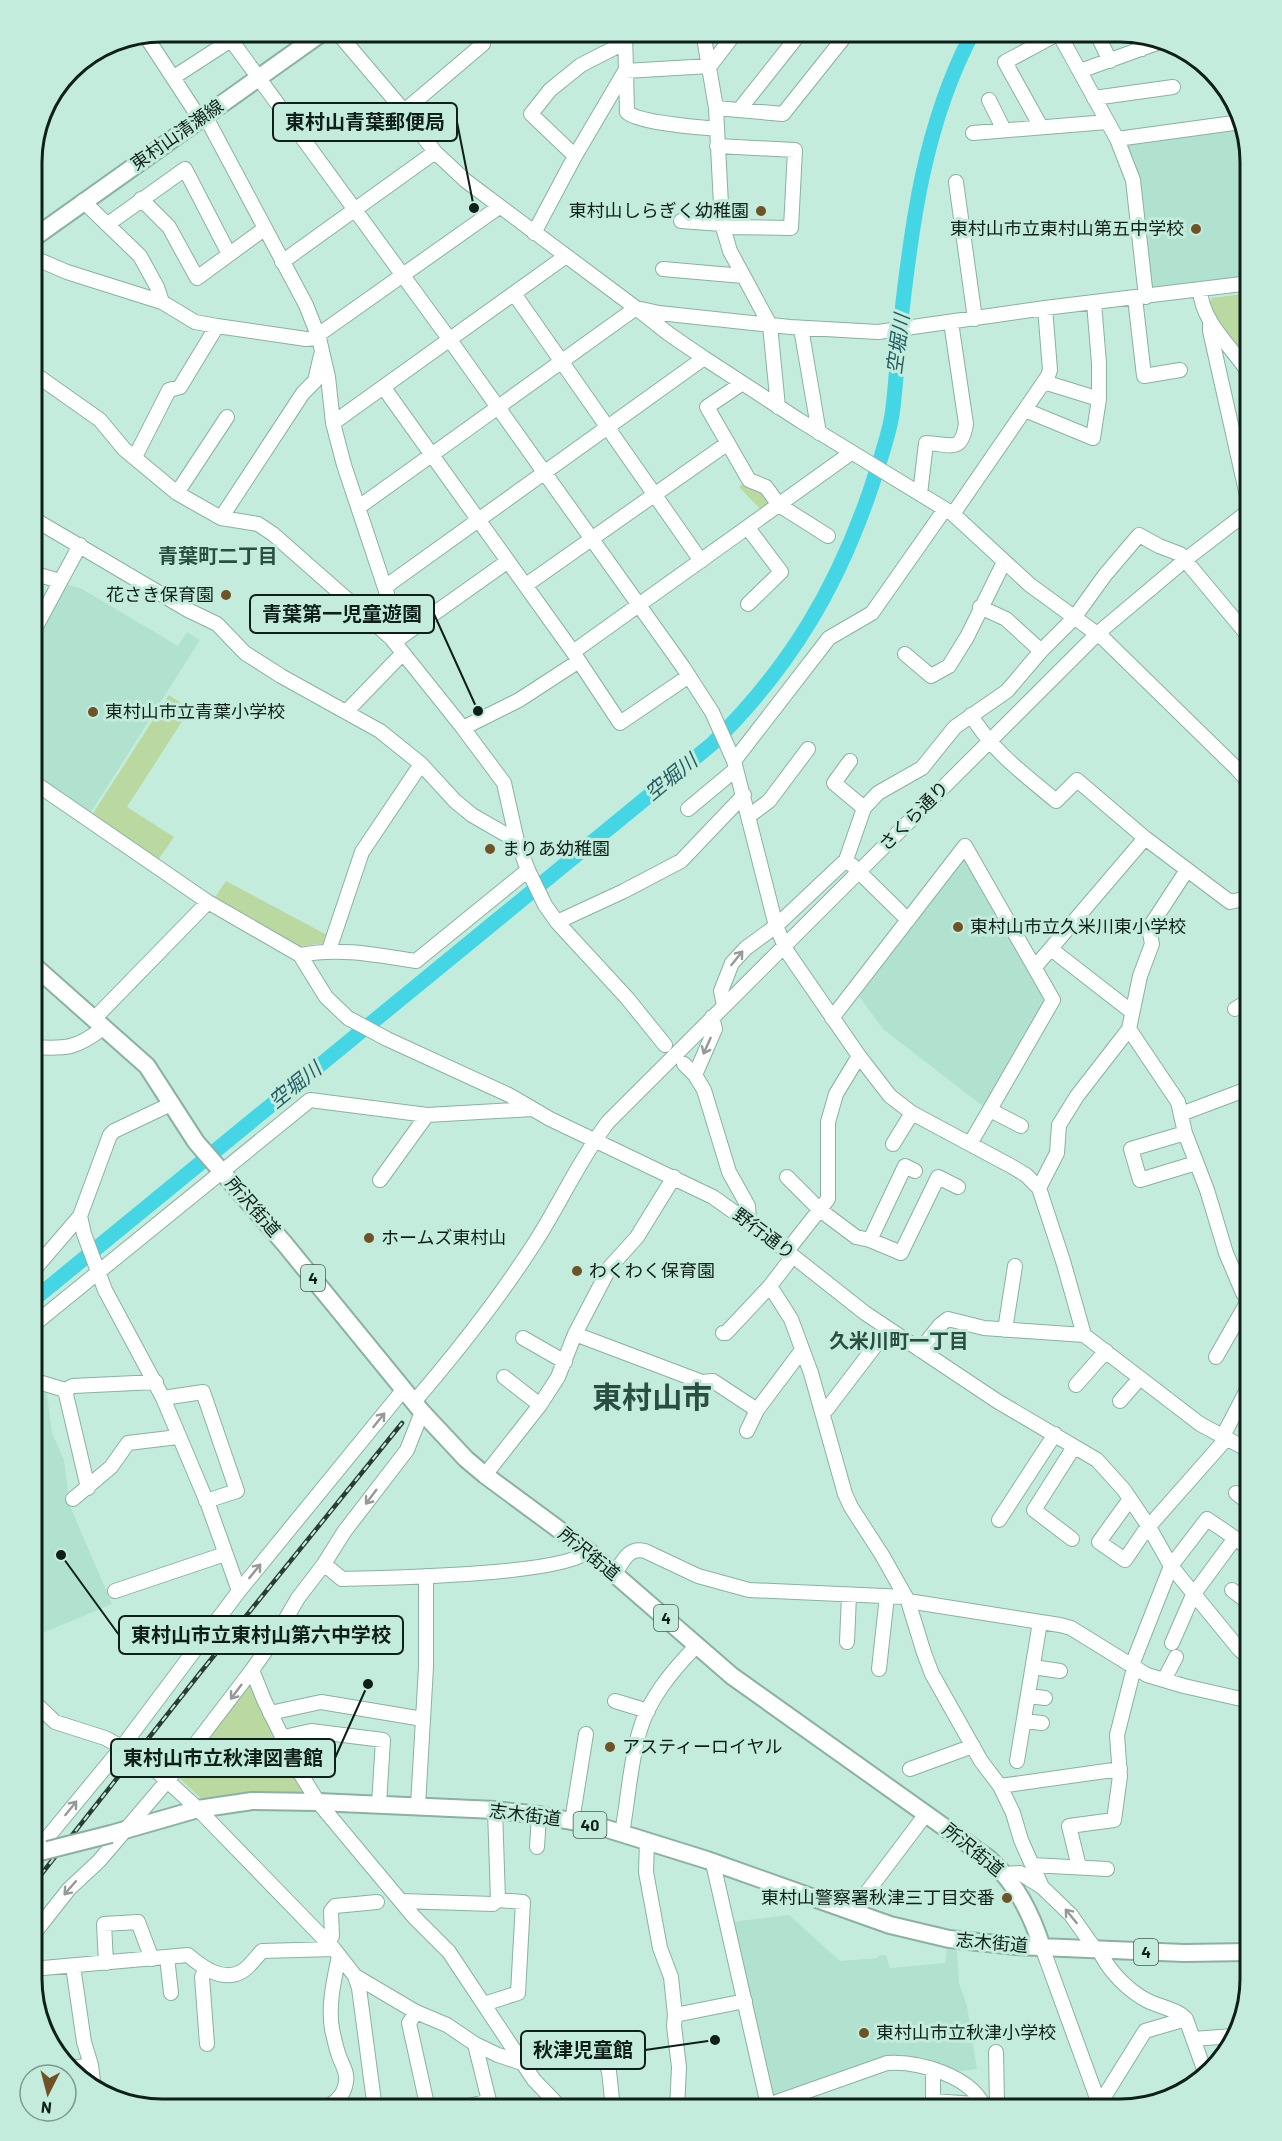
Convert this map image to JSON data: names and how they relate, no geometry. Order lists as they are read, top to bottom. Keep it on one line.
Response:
{"streets":{"main road":["東村山清瀬線","所沢街道","4","志木街道","40"],"street":["さくら通り","野行通り"]},"crossings":[["さくら通り","所沢街道"],["さくら通り","野行通り"],["所沢街道","4"],["所沢街道","志木街道"],["4","志木街道"]],"districts":["青葉町二丁目","久米川町一丁目","東村山市"],"water":["空堀川"],"places":["東村山青葉郵便局","東村山しらぎく幼稚園","東村山市立東村山第五中学校","花さき保育園","青葉第一児童遊園","東村山市立青葉小学校","まりあ幼稚園","東村山市立久米川東小学校","ホームズ東村山","わくわく保育園","東村山市立東村山第六中学校","東村山市立秋津図書館","アスティーロイヤル","東村山警察署秋津三丁目交番","東村山市立秋津小学校","秋津児童館"],"north":"bottom"}
